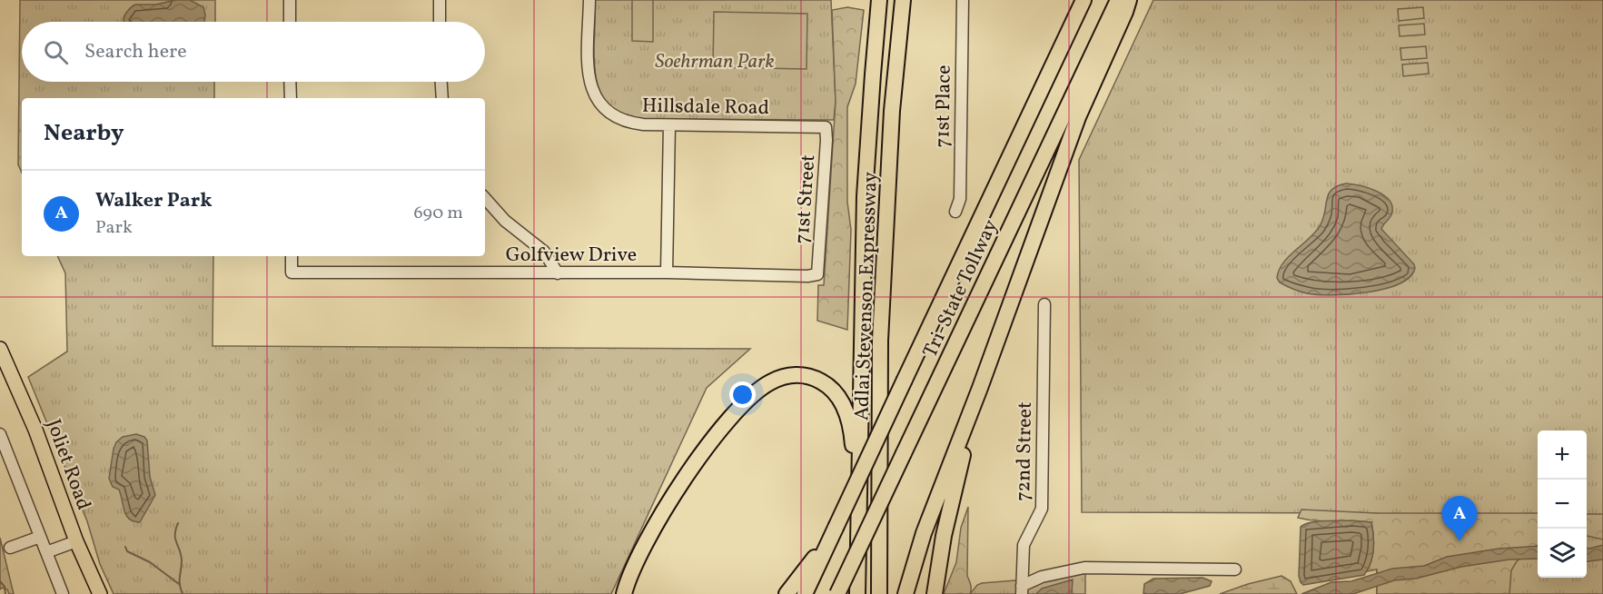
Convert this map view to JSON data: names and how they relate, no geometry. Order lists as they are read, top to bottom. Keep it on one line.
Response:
{"streets":{"highway":["Tri-State Tollway","Adlai Stevenson Expressway"],"main road":["Joliet Road"],"street":["Hillsdale Road","71st Place","71st Street","Golfview Drive","72nd Street"]},"crossings":[["Hillsdale Road","71st Street"],["71st Street","Golfview Drive"]],"parks":["Soehrman Park"],"page":{"search":"Search here","heading":"Nearby","list":[{"mark":"A","name":"Walker Park","note":"Park","value":"690 m"}],"map_buttons":["+","−"],"pins":"A"}}
